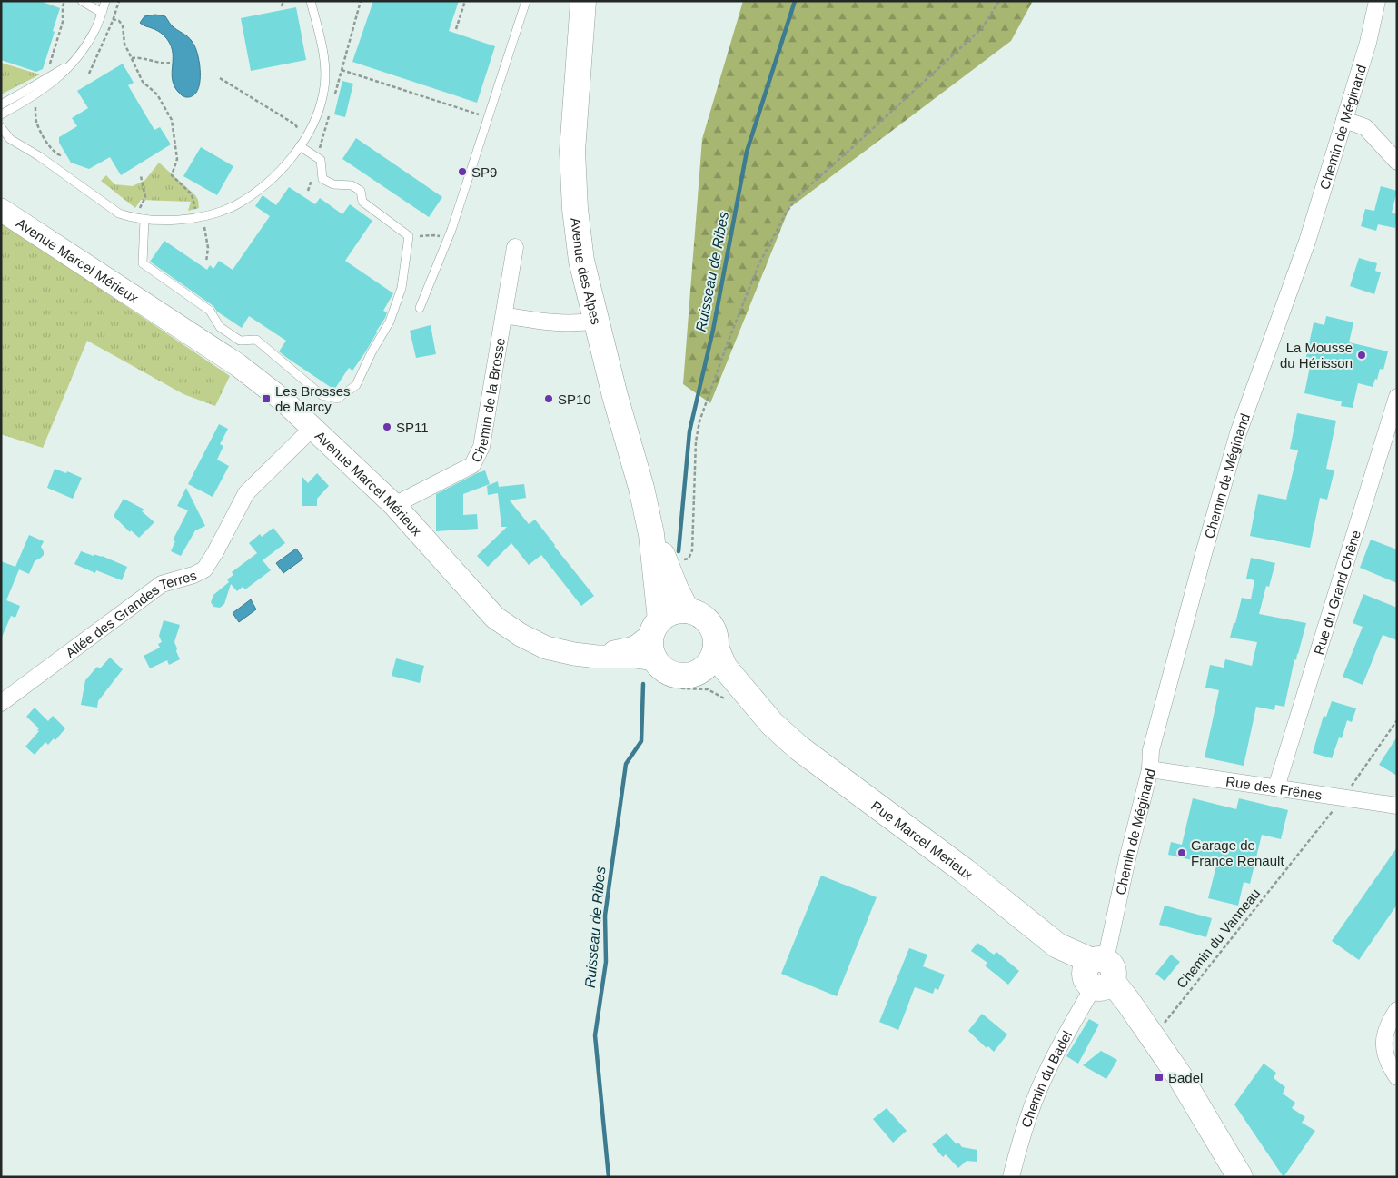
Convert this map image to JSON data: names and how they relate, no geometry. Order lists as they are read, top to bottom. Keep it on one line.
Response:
{"streets":{"main road":["Avenue Marcel Mérieux","Avenue des Alpes","Rue Marcel Merieux"],"street":["Chemin de Méginand","Chemin de la Brosse","Rue du Grand Chêne","Allée des Grandes Terres","Rue des Frênes","Chemin du Badel"],"path":["Chemin du Vanneau"]},"crossings":[["Chemin de Méginand","Rue des Frênes"],["Chemin de Méginand","Rue Marcel Merieux"],["Chemin de Méginand","Chemin du Badel"],["Avenue Marcel Mérieux","Avenue des Alpes"],["Avenue Marcel Mérieux","Chemin de la Brosse"],["Avenue Marcel Mérieux","Allée des Grandes Terres"],["Avenue Marcel Mérieux","Rue Marcel Merieux"],["Avenue des Alpes","Rue Marcel Merieux"],["Rue du Grand Chêne","Rue des Frênes"],["Rue des Frênes","Chemin du Vanneau"],["Rue Marcel Merieux","Chemin du Vanneau"],["Rue Marcel Merieux","Chemin du Badel"]],"water":["Ruisseau de Ribes"],"places":{"other":["SP9","La Mousse du Hérisson","SP10","SP11","Garage de France Renault"],"transit":["Les Brosses de Marcy","Badel"]}}
